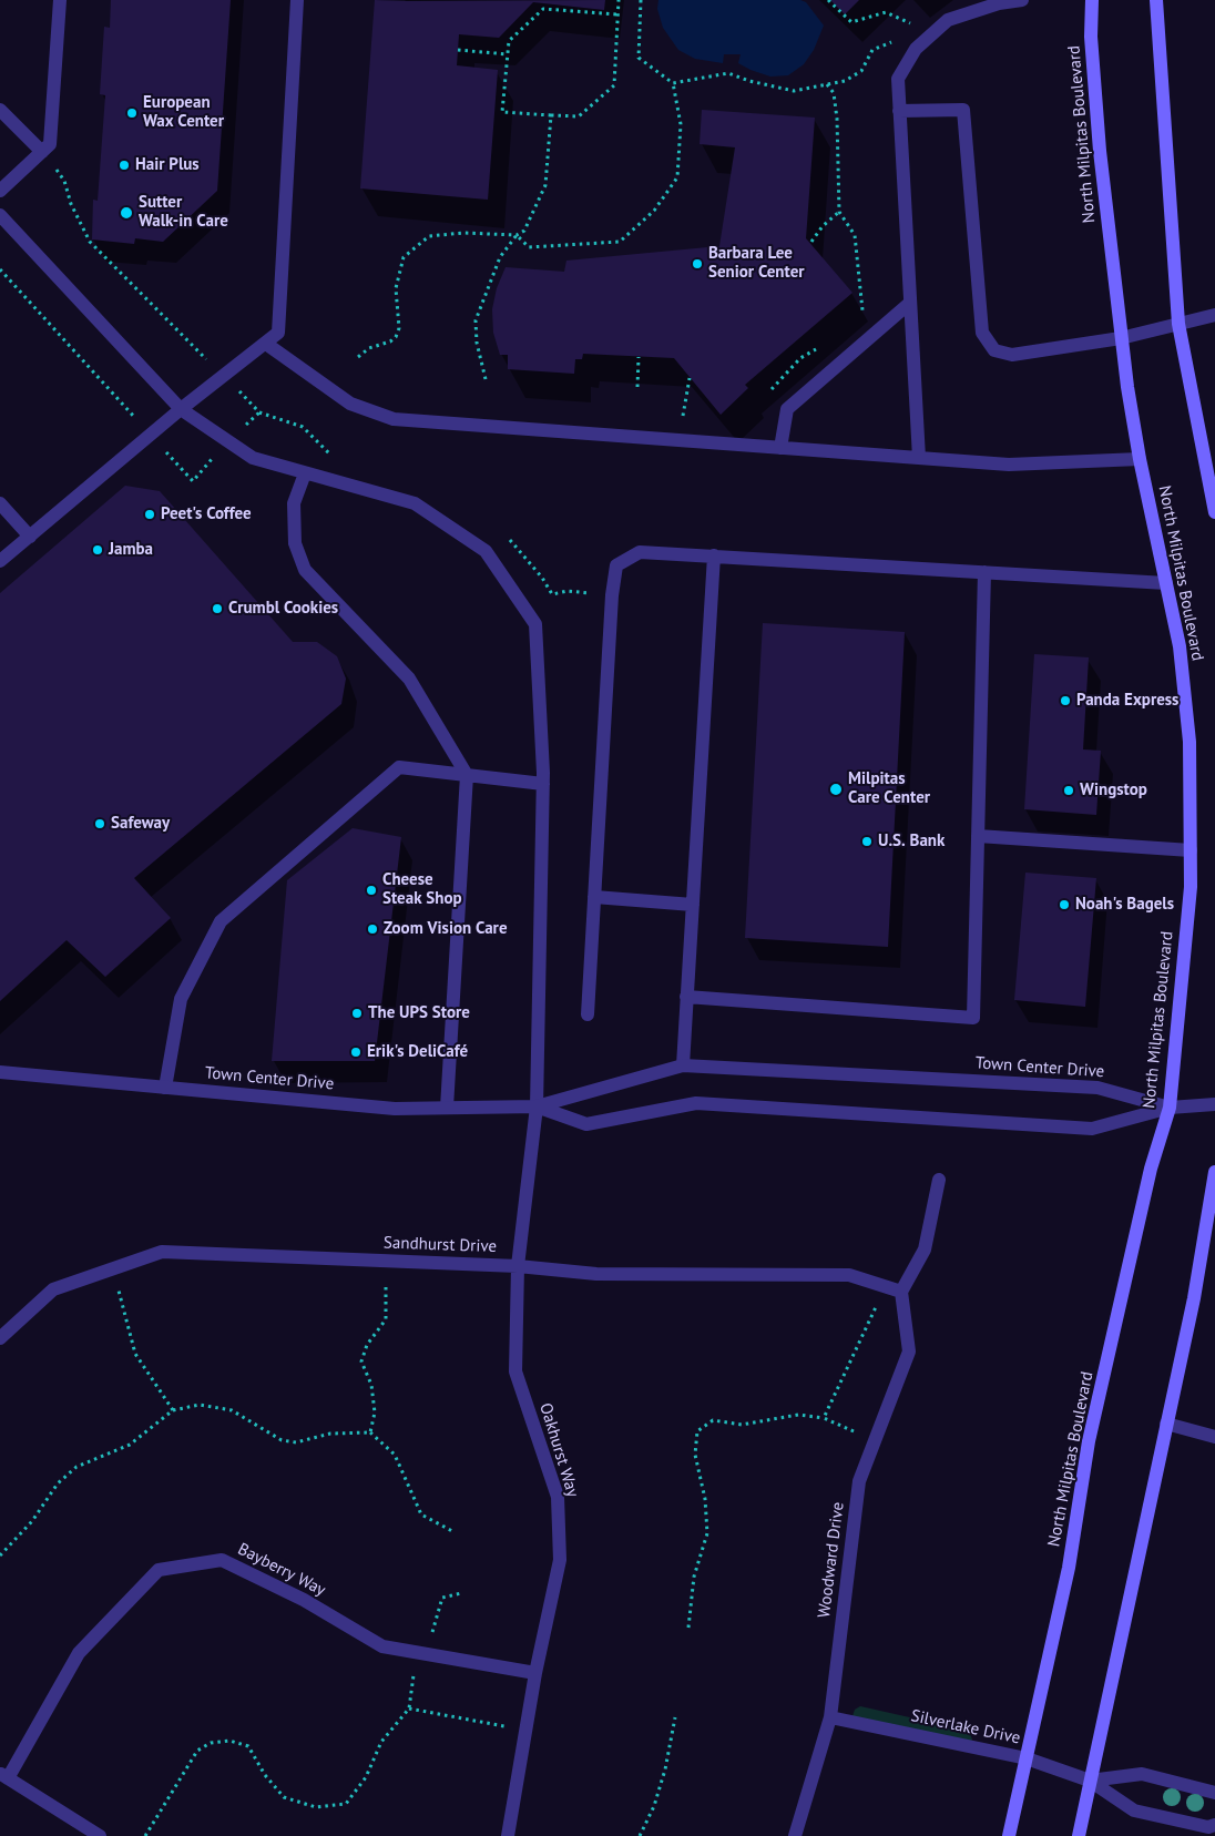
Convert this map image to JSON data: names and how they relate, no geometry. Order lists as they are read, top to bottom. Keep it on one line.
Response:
{"streets":{"main road":["North Milpitas Boulevard"],"street":["Town Center Drive","Sandhurst Drive","Oakhurst Way","Woodward Drive","Bayberry Way","Silverlake Drive"]},"crossings":[["North Milpitas Boulevard","Town Center Drive"],["North Milpitas Boulevard","Silverlake Drive"],["Town Center Drive","Oakhurst Way"],["Sandhurst Drive","Oakhurst Way"],["Sandhurst Drive","Woodward Drive"],["Oakhurst Way","Bayberry Way"],["Woodward Drive","Silverlake Drive"]],"places":["European Wax Center","Hair Plus","Sutter Walk-in Care","Barbara Lee Senior Center","Peet's Coffee","Jamba","Crumbl Cookies","Panda Express","Milpitas Care Center","Wingstop","Safeway","U.S. Bank","Cheese Steak Shop","Noah's Bagels","Zoom Vision Care","The UPS Store","Erik's DeliCafé"]}
